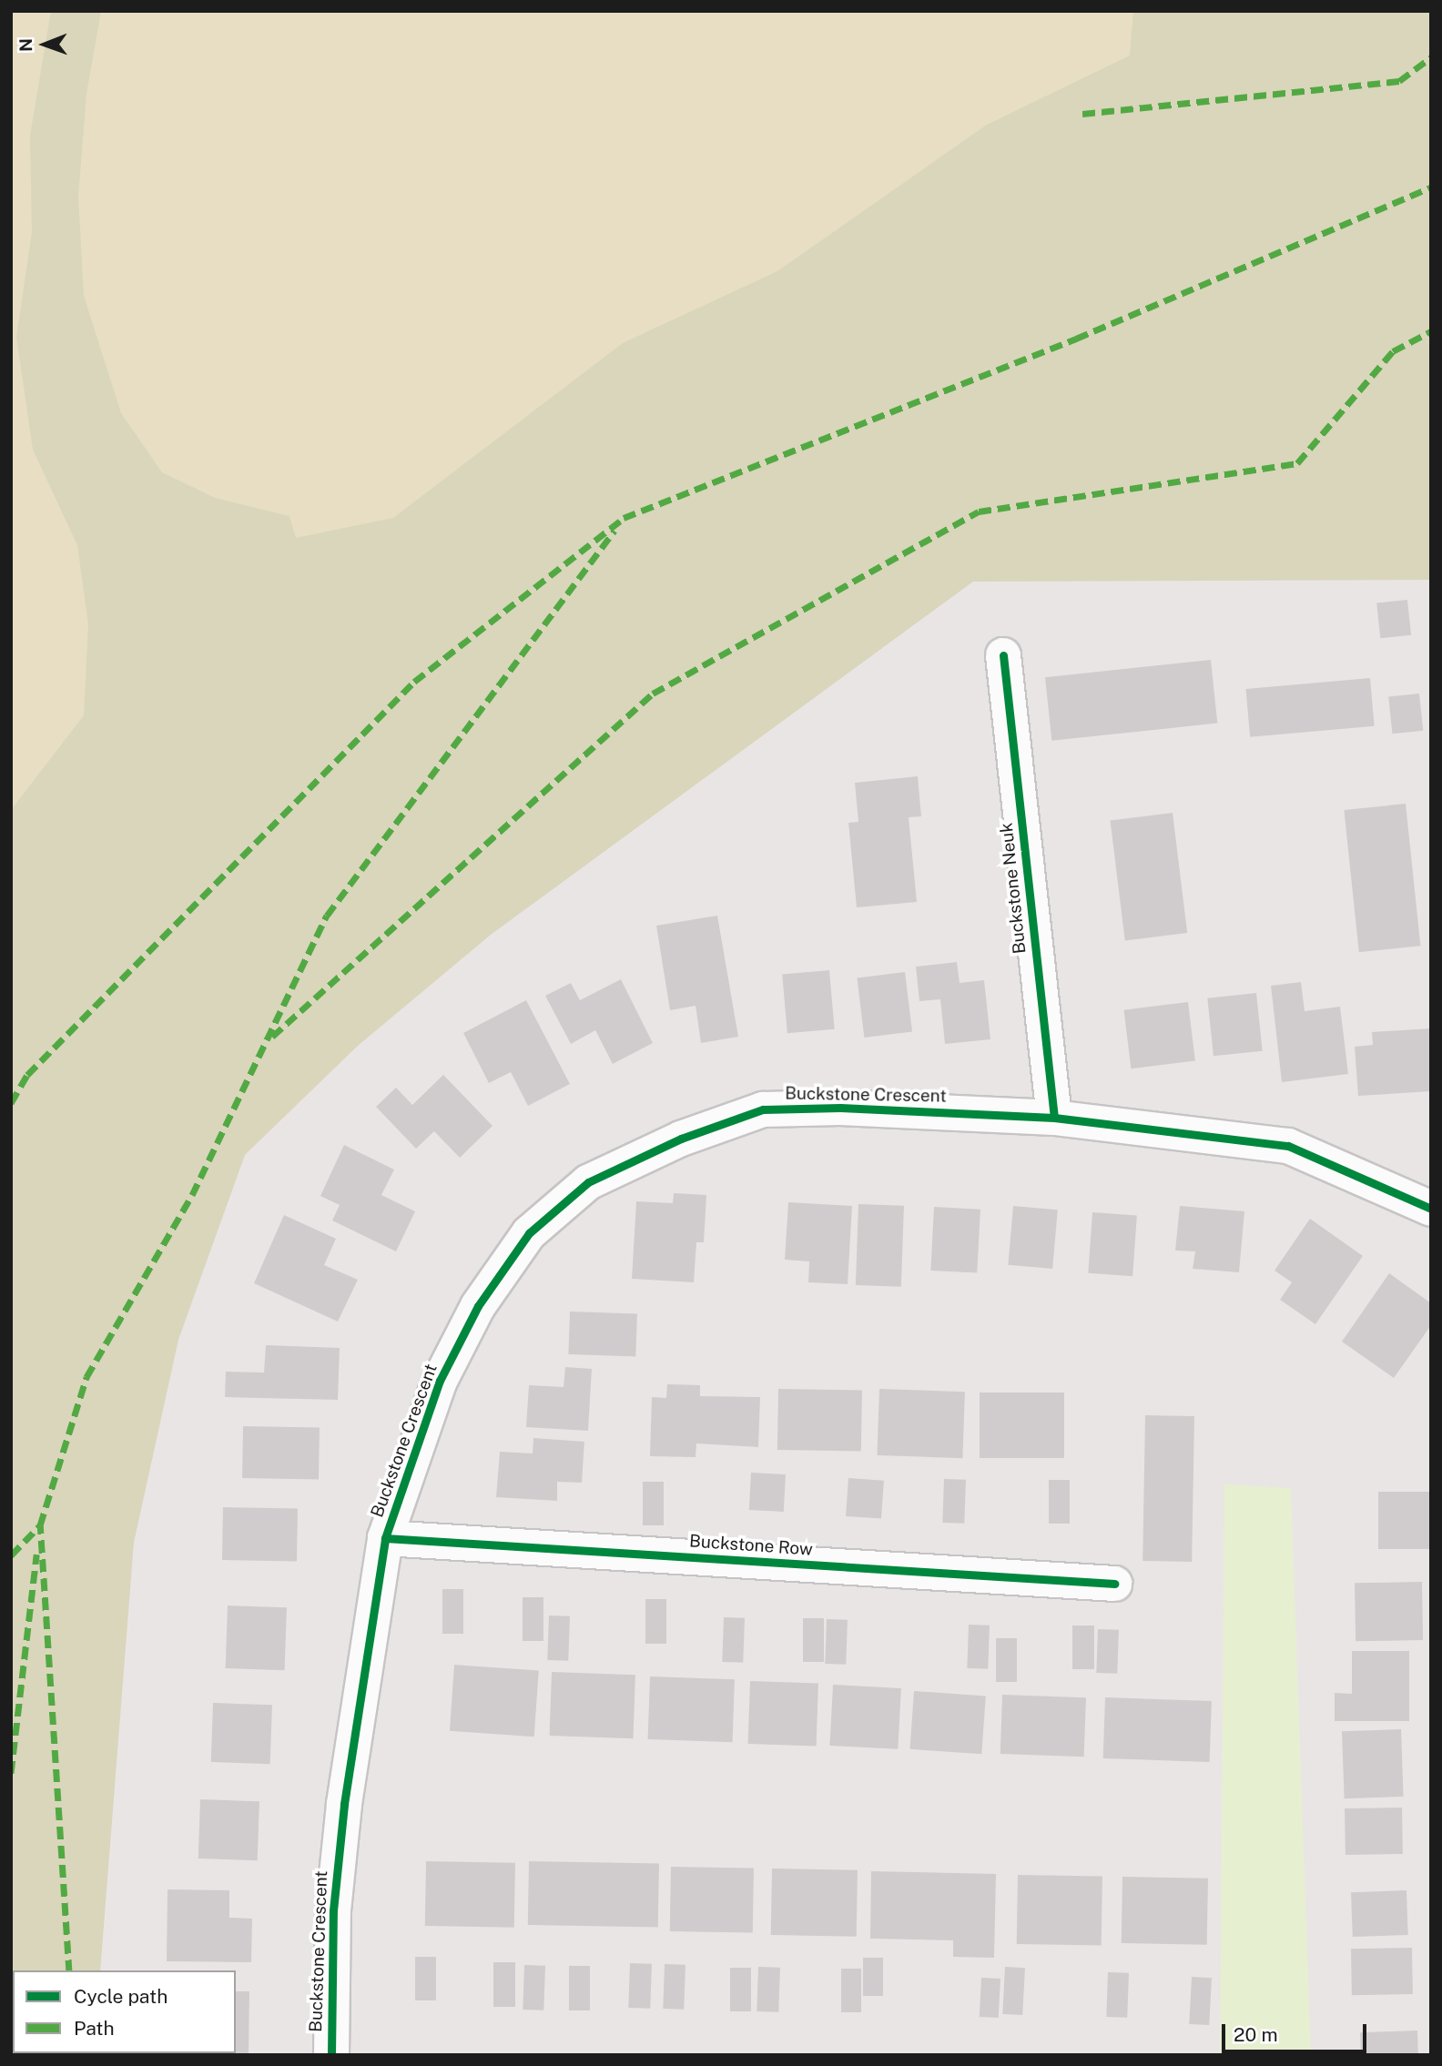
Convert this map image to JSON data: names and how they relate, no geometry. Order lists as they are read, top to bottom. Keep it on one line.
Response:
{"streets":{"street":["Buckstone Neuk","Buckstone Crescent","Buckstone Row"]},"crossings":[["Buckstone Neuk","Buckstone Crescent"],["Buckstone Crescent","Buckstone Row"]],"legend":["Cycle path","Path"],"scale_bar":"20 m","north":"left"}
